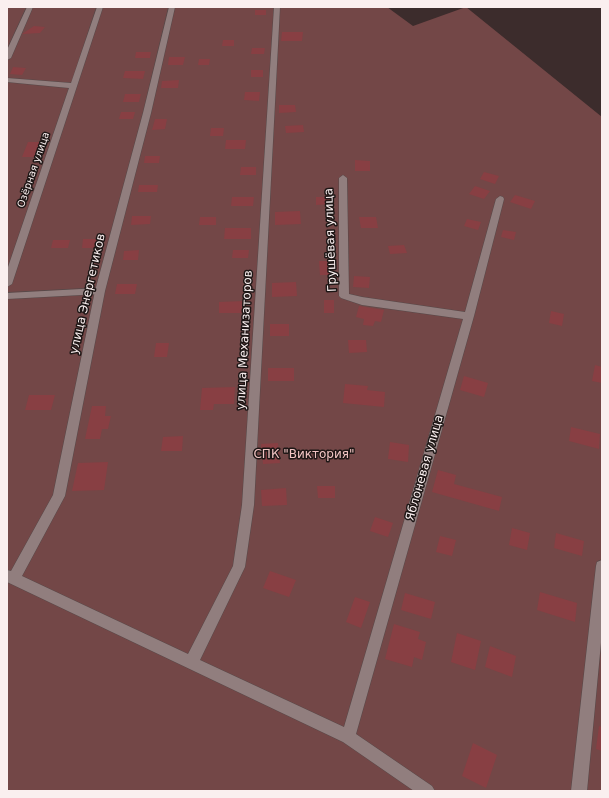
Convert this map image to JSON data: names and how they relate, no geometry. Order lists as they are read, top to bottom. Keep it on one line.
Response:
{"streets":{"street":["Озёрная улица","Грушёвая улица","улица Энергетиков","улица Механизаторов","Яблоневая улица"]},"crossings":[["Грушёвая улица","Яблоневая улица"]],"parks":["СПК \"Виктория\""]}
